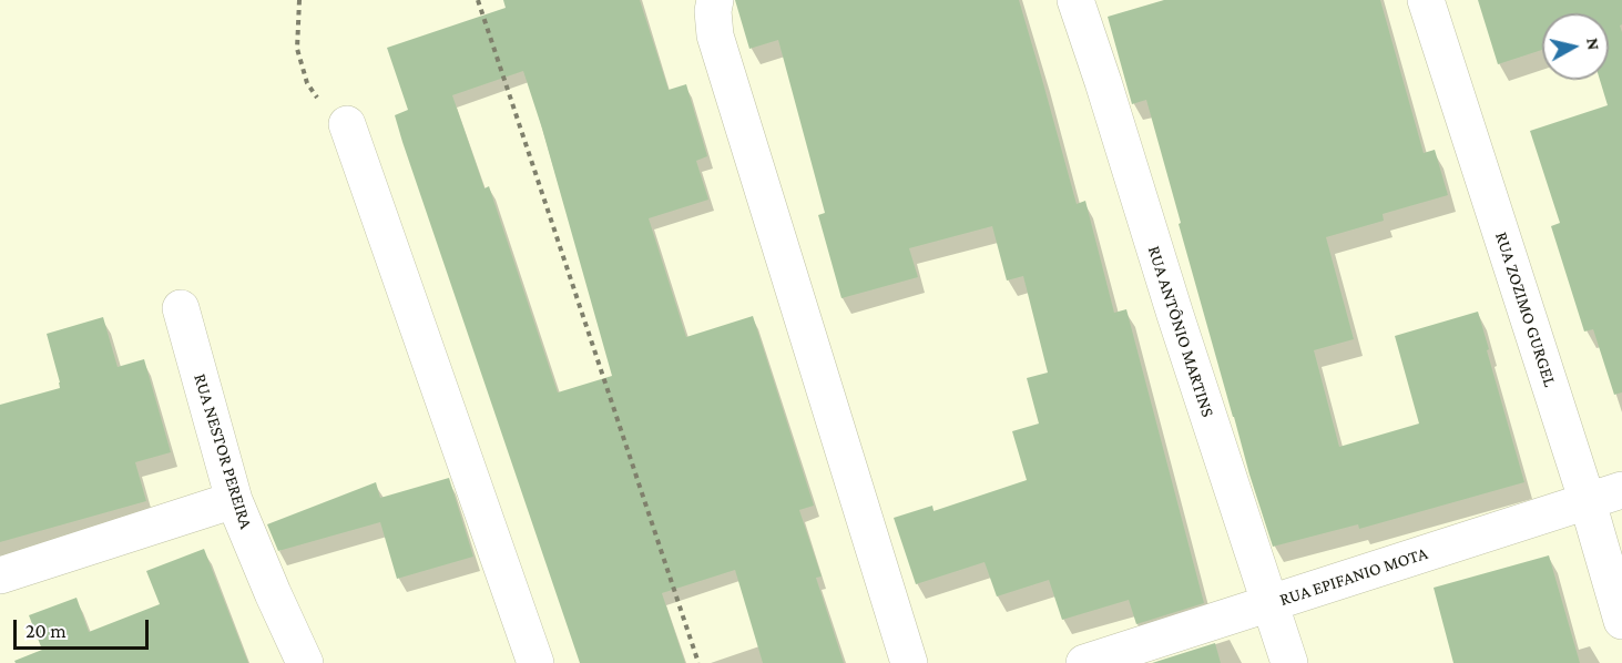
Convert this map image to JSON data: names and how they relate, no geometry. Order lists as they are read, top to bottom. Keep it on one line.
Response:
{"streets":{"street":["RUA ZOZIMO GURGEL","RUA ANTÔNIO MARTINS","RUA NESTOR PEREIRA","RUA EPIFANIO MOTA"]},"crossings":[["RUA ZOZIMO GURGEL","RUA EPIFANIO MOTA"],["RUA ANTÔNIO MARTINS","RUA EPIFANIO MOTA"]],"scale_bar":"20 m","north":"right"}
